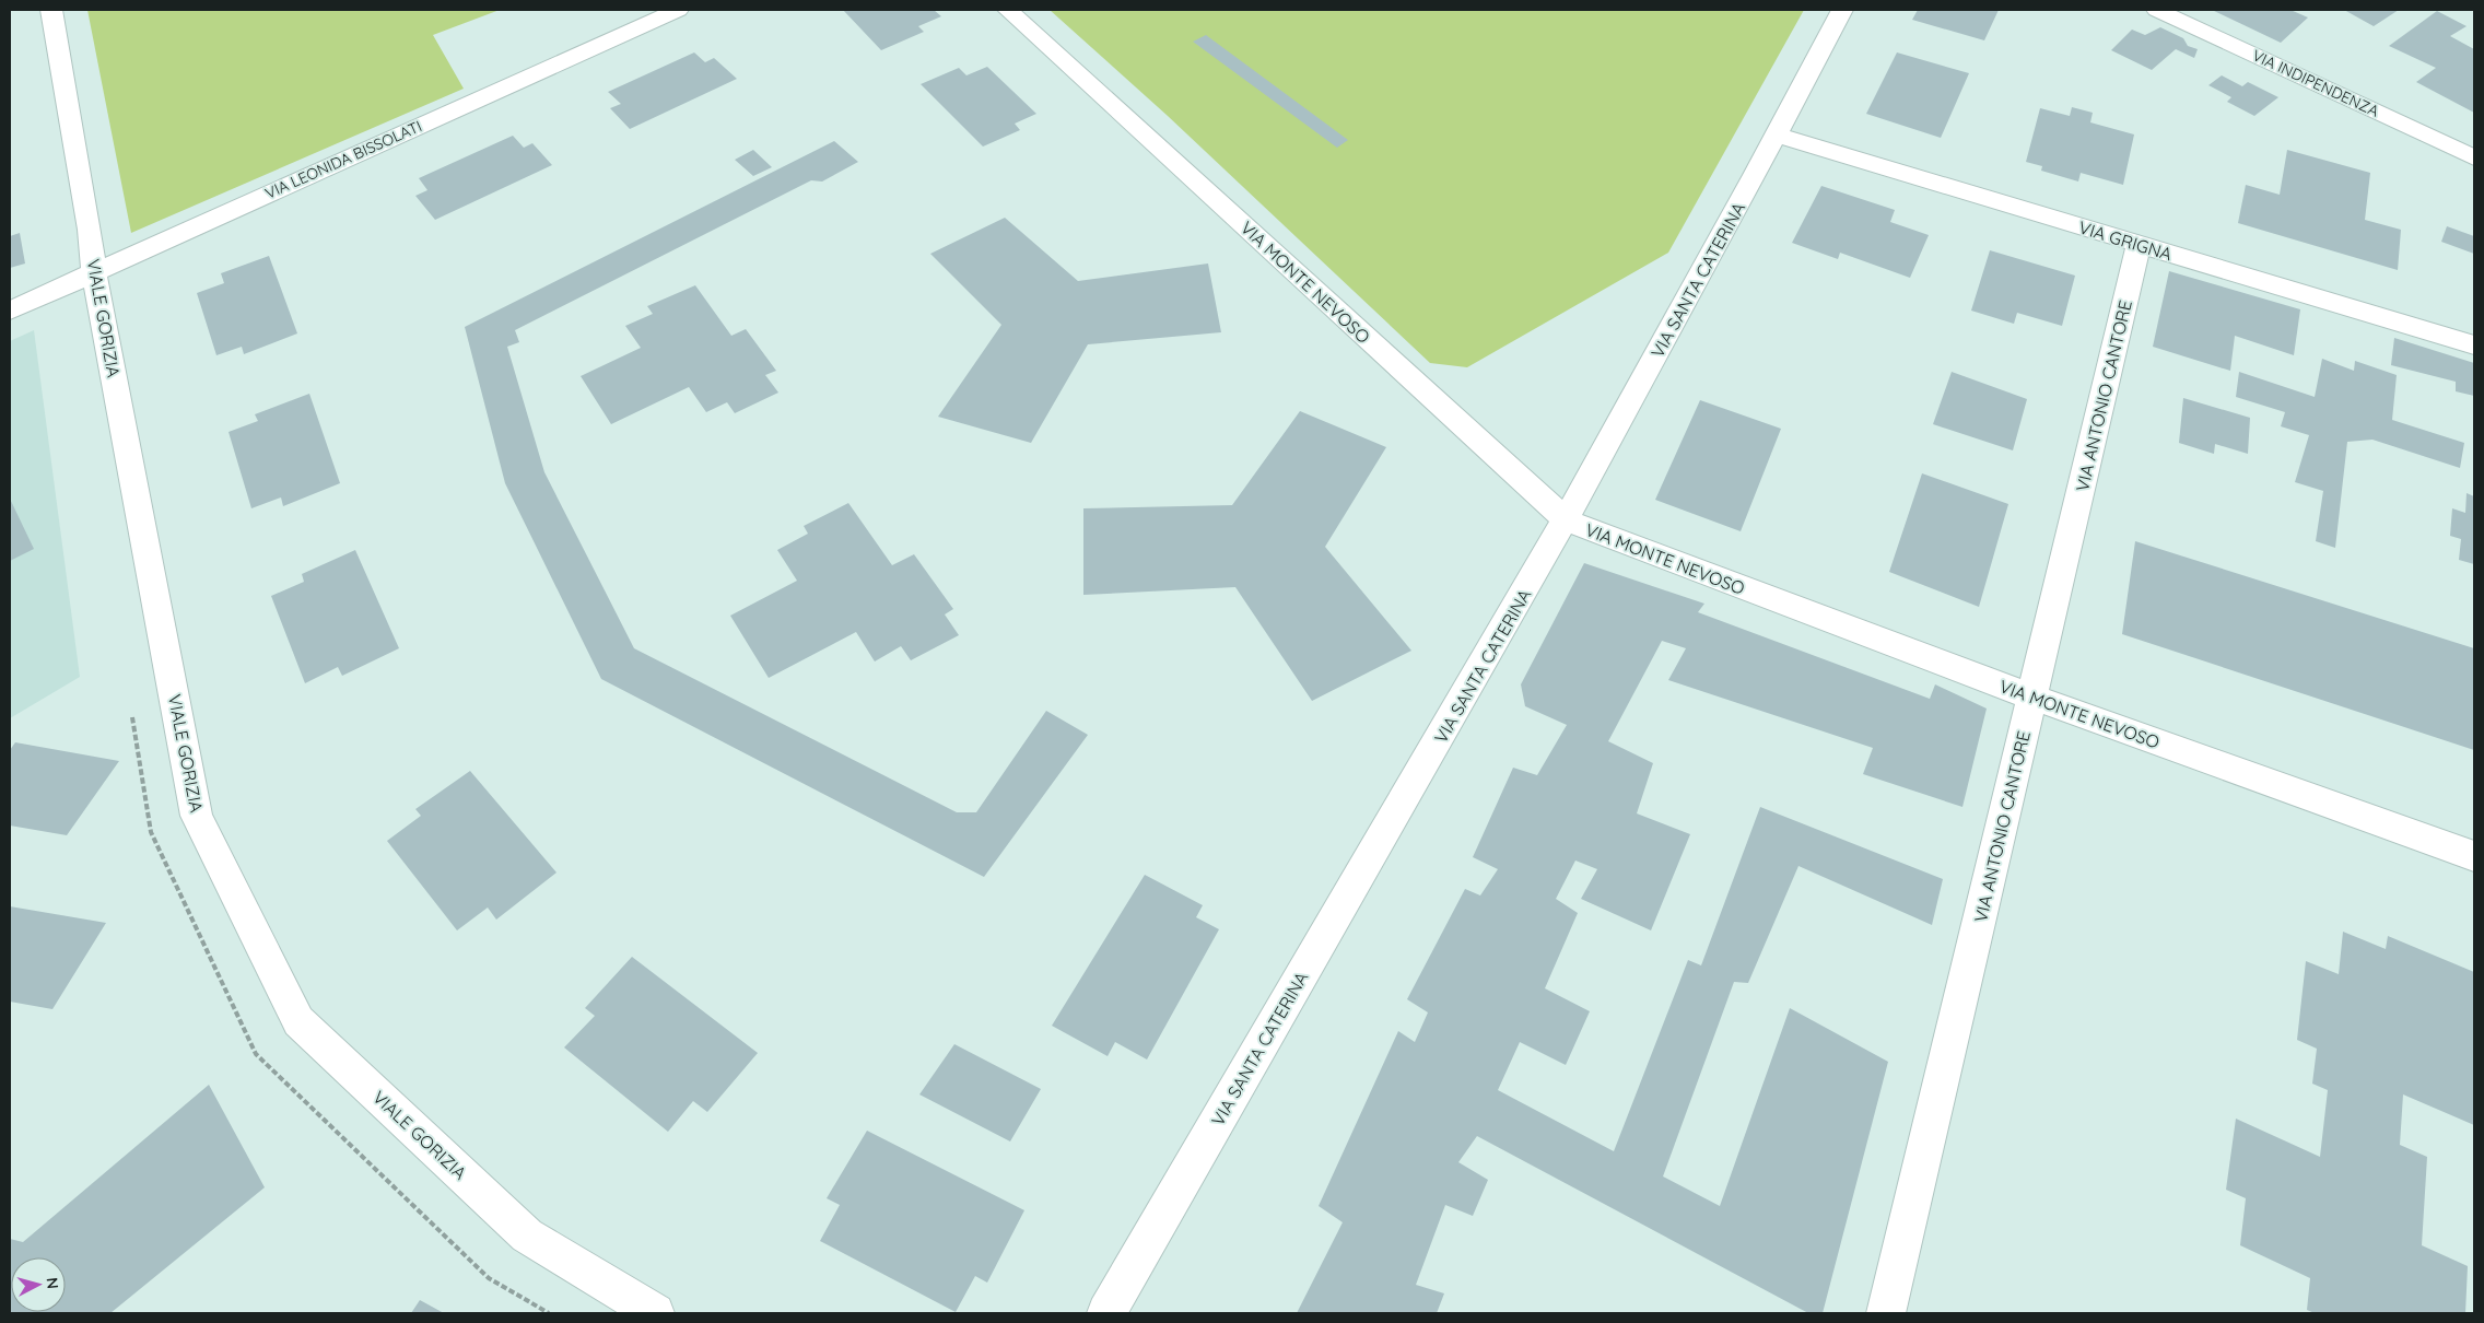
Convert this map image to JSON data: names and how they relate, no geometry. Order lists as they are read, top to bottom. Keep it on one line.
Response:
{"streets":{"street":["VIA INDIPENDENZA","VIA LEONIDA BISSOLATI","VIA GRIGNA","VIA SANTA CATERINA","VIA MONTE NEVOSO","VIALE GORIZIA","VIA ANTONIO CANTORE"]},"crossings":[["VIA LEONIDA BISSOLATI","VIALE GORIZIA"],["VIA GRIGNA","VIA SANTA CATERINA"],["VIA GRIGNA","VIA ANTONIO CANTORE"],["VIA SANTA CATERINA","VIA MONTE NEVOSO"],["VIA MONTE NEVOSO","VIA ANTONIO CANTORE"]],"north":"right"}
